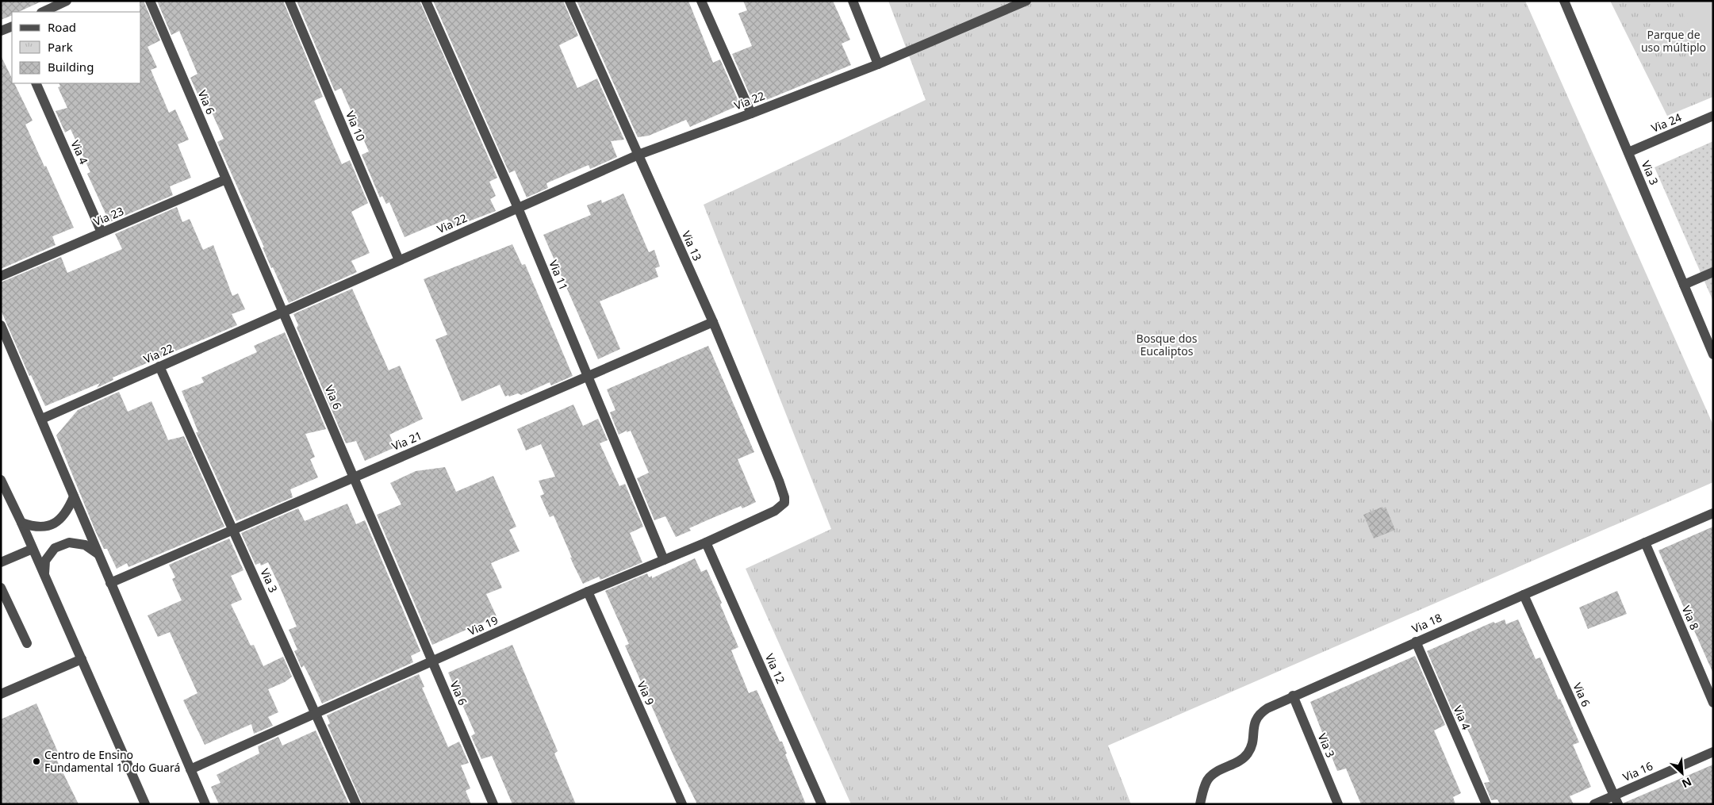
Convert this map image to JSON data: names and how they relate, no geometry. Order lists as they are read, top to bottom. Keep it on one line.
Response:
{"streets":{"street":["Via 22","Via 6","Via 24","Via 10","Via 4","Via 3","Via 23","Via 13","Via 11","Via 21","Via 8","Via 18","Via 19","Via 12","Via 9","Via 16"]},"crossings":[["Via 22","Via 6"],["Via 22","Via 10"],["Via 22","Via 3"],["Via 22","Via 13"],["Via 22","Via 11"],["Via 6","Via 23"],["Via 6","Via 21"],["Via 6","Via 18"],["Via 6","Via 19"],["Via 6","Via 16"],["Via 24","Via 3"],["Via 4","Via 23"],["Via 4","Via 18"],["Via 3","Via 21"],["Via 3","Via 18"],["Via 3","Via 19"],["Via 13","Via 21"],["Via 13","Via 19"],["Via 11","Via 21"],["Via 11","Via 19"],["Via 8","Via 18"],["Via 19","Via 12"],["Via 19","Via 9"]],"parks":["Parque de uso múltiplo","Bosque dos Eucaliptos"],"places":["Centro de Ensino Fundamental 10 do Guará"],"legend":["Road","Park","Building"],"north":"bottom right"}
